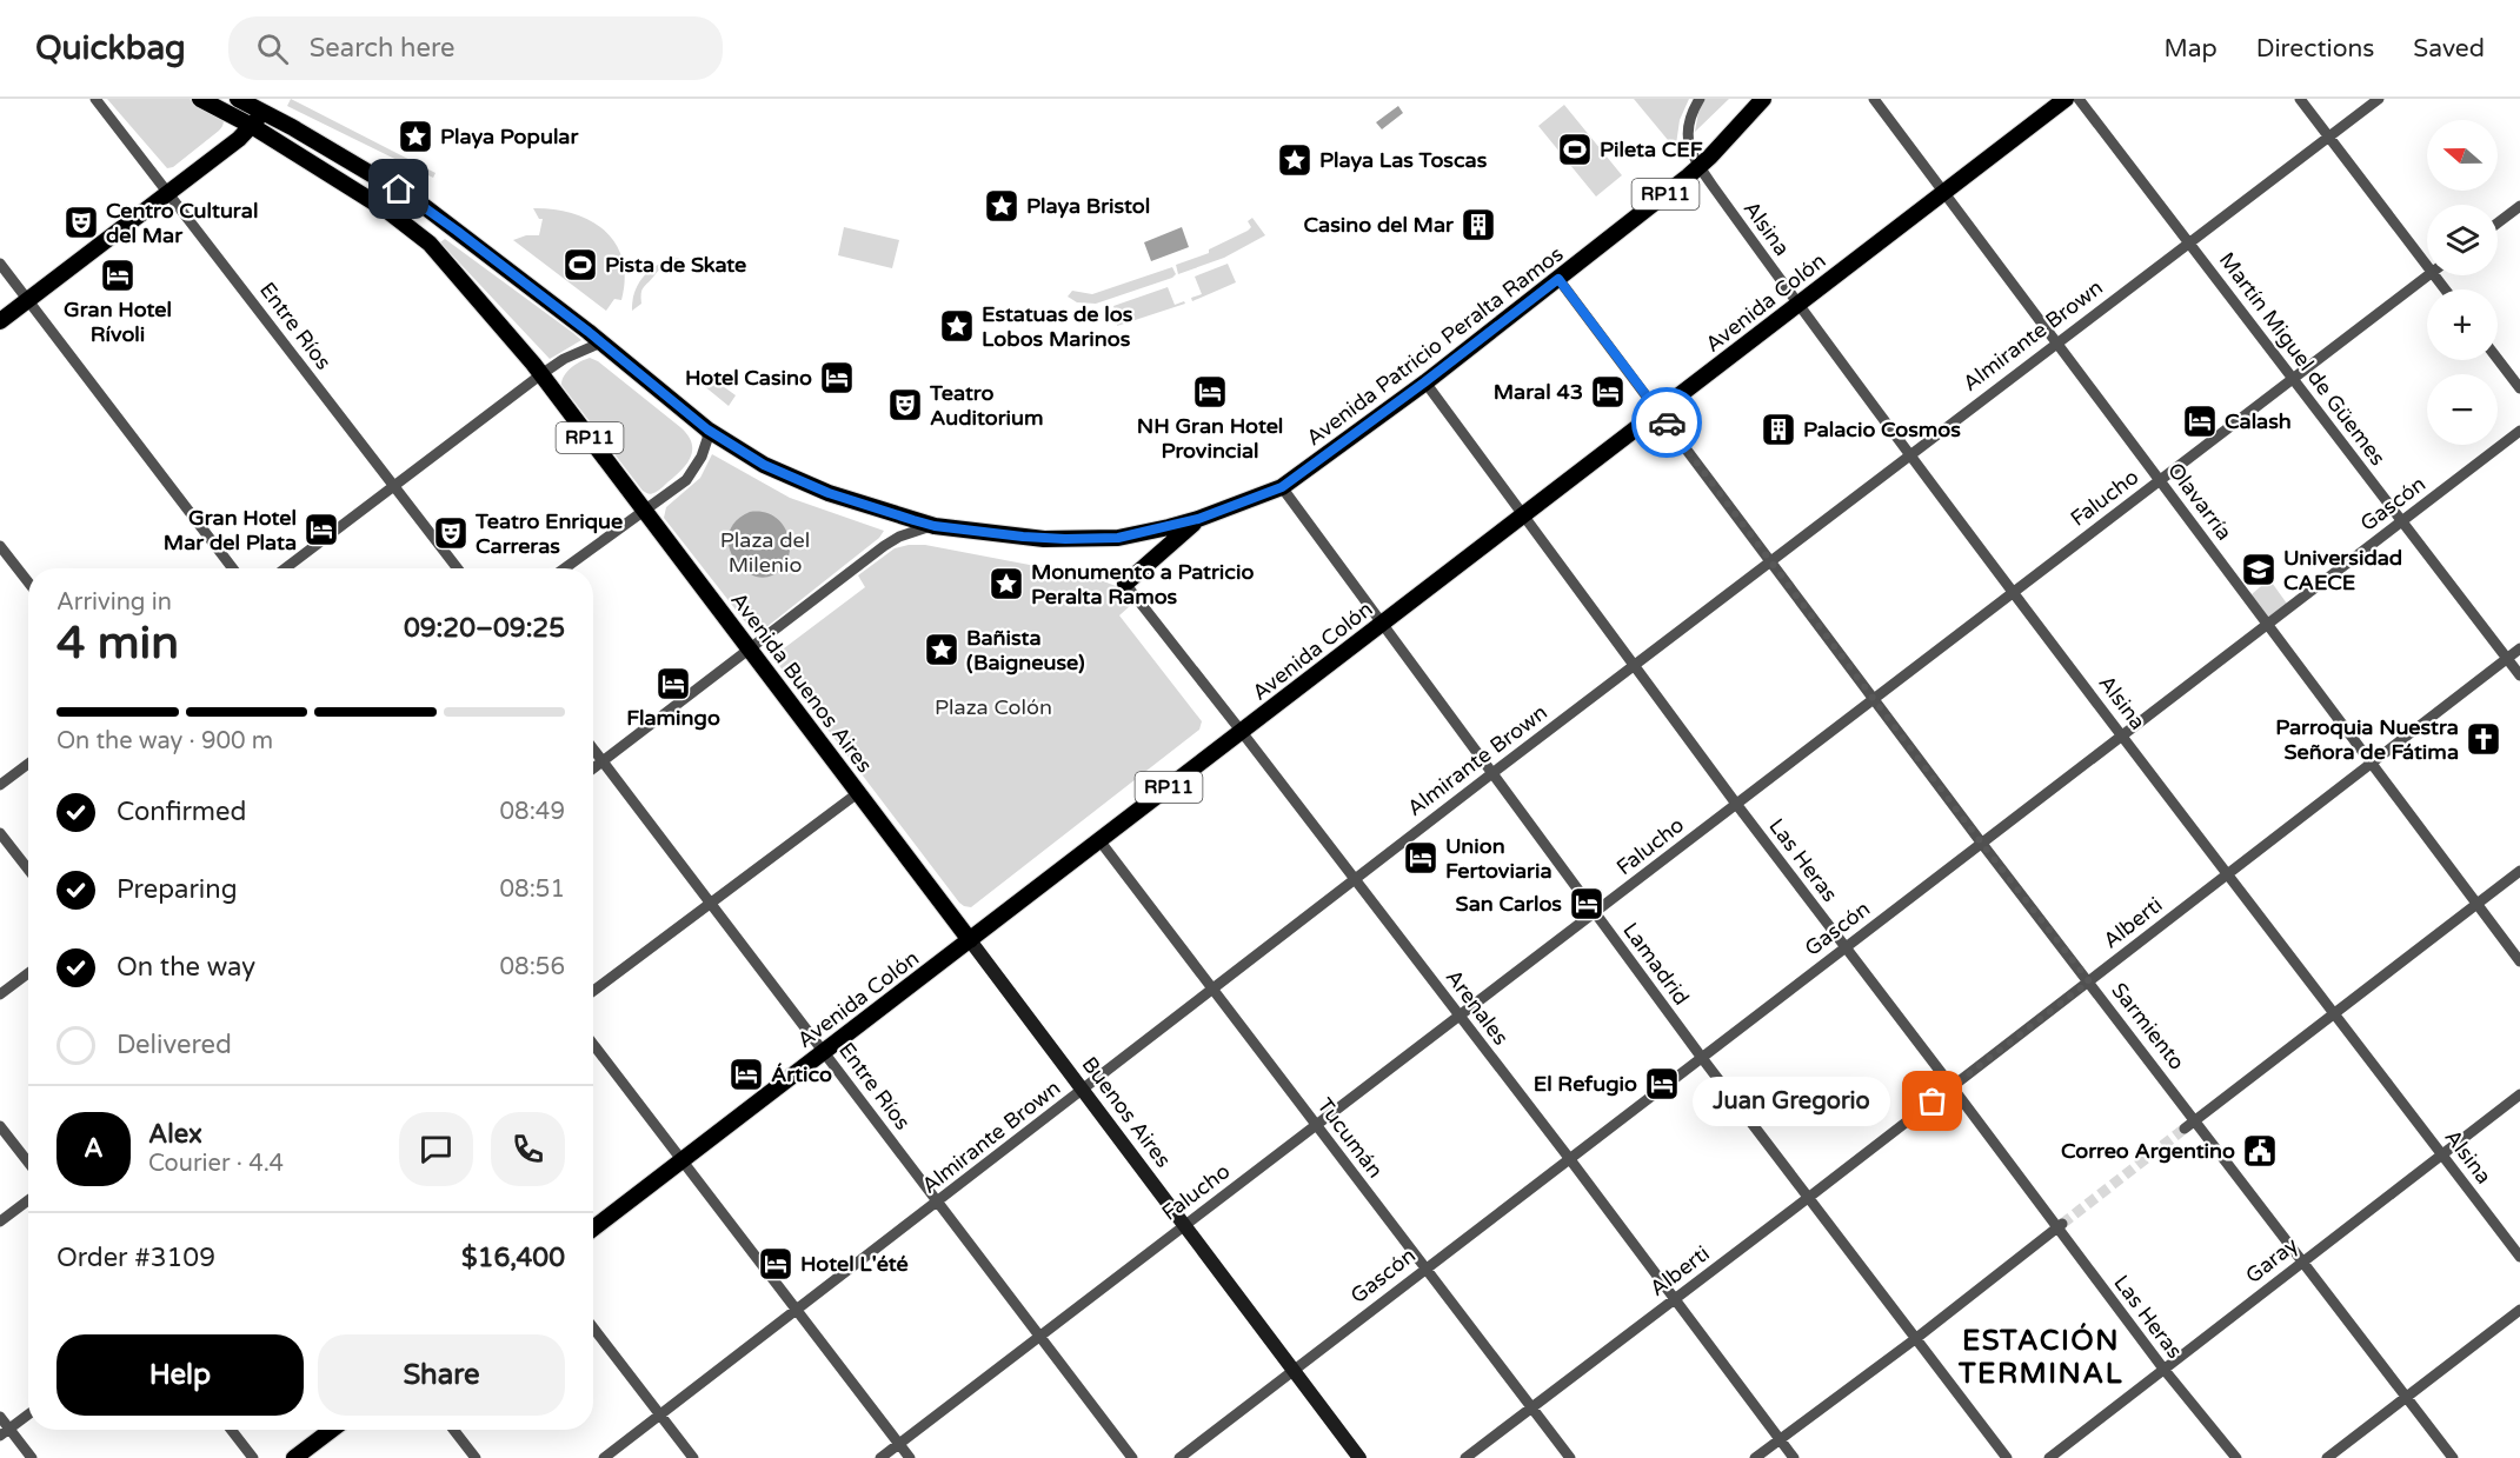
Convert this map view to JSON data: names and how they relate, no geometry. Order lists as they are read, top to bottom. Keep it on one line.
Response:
{"streets":{"main road":["RP11","Avenida Colón","Avenida Patricio Peralta Ramos","Avenida Buenos Aires","Buenos Aires"],"street":["Alsina","Entre Ríos","Almirante Brown","Martín Miguel de Güemes","Falucho","Olavarría","Gascón","Las Heras","Alberti","Lamadrid","Arenales","Sarmiento","Tucumán","Garay"]},"crossings":[["RP11","Avenida Patricio Peralta Ramos"],["RP11","Avenida Buenos Aires"],["RP11","Arenales"],["Alsina","Avenida Colón"],["Alsina","Almirante Brown"],["Alsina","Avenida Patricio Peralta Ramos"],["Alsina","Falucho"],["Alsina","Gascón"],["Alsina","Alberti"],["Alsina","Garay"],["Avenida Colón","Entre Ríos"],["Avenida Colón","Olavarría"],["Avenida Colón","Las Heras"],["Avenida Colón","Lamadrid"],["Avenida Colón","Arenales"],["Avenida Colón","Sarmiento"],["Avenida Colón","Buenos Aires"],["Avenida Colón","Tucumán"],["Entre Ríos","Almirante Brown"],["Entre Ríos","Falucho"],["Almirante Brown","Martín Miguel de Güemes"],["Almirante Brown","Olavarría"],["Almirante Brown","Las Heras"],["Almirante Brown","Lamadrid"],["Almirante Brown","Arenales"],["Almirante Brown","Sarmiento"],["Almirante Brown","Buenos Aires"],["Almirante Brown","Tucumán"],["Avenida Patricio Peralta Ramos","Las Heras"],["Avenida Patricio Peralta Ramos","Lamadrid"],["Avenida Patricio Peralta Ramos","Sarmiento"],["Martín Miguel de Güemes","Falucho"],["Martín Miguel de Güemes","Gascón"],["Martín Miguel de Güemes","Alberti"],["Falucho","Olavarría"],["Falucho","Las Heras"],["Falucho","Lamadrid"],["Falucho","Arenales"],["Falucho","Sarmiento"],["Falucho","Buenos Aires"],["Falucho","Tucumán"],["Olavarría","Gascón"],["Olavarría","Alberti"],["Gascón","Las Heras"],["Gascón","Lamadrid"],["Gascón","Arenales"],["Gascón","Sarmiento"],["Gascón","Buenos Aires"],["Gascón","Tucumán"],["Avenida Buenos Aires","Buenos Aires"],["Las Heras","Alberti"],["Las Heras","Garay"],["Alberti","Lamadrid"],["Alberti","Arenales"],["Alberti","Sarmiento"],["Alberti","Tucumán"],["Sarmiento","Garay"]],"districts":["ESTACIÓN TERMINAL"],"parks":["Plaza del Milenio","Plaza Colón"],"places":{"place":["Playa Popular","Playa Las Toscas","Playa Bristol","Estatuas de los Lobos Marinos","Monumento a Patricio Peralta Ramos","Bañista (Baigneuse)"],"sports":["Pileta CEF","Pista de Skate"],"theatre":["Centro Cultural del Mar","Teatro Auditorium","Teatro Enrique Carreras"],"building":["Casino del Mar","Palacio Cosmos"],"hotel":["Gran Hotel Rívoli","Hotel Casino","NH Gran Hotel Provincial","Maral 43","Calash","Gran Hotel Mar del Plata","Flamingo","Union Fertoviaria","San Carlos","Ártico","El Refugio","Hotel L'été"],"school or university":["Universidad CAECE"],"church":["Parroquia Nuestra Señora de Fátima"],"other":["Juan Gregorio"],"public building":["Correo Argentino"]},"north":"left","page":{"header":"Quickbag","search":"Search here","nav":["Map","Directions","Saved"],"map_buttons":["+","−"],"heading":["4 min","Arriving in","09:20–09:25"],"panel":["Alex","Courier · 4.4","Order #3109","$16,400"],"bar":"On the way · 900 m","list":[["Confirmed","08:49"],["Preparing","08:51"],["On the way","08:56"],"Delivered"],"bubble":"Juan Gregorio","round":"A","buttons":["Help","Share"]}}
